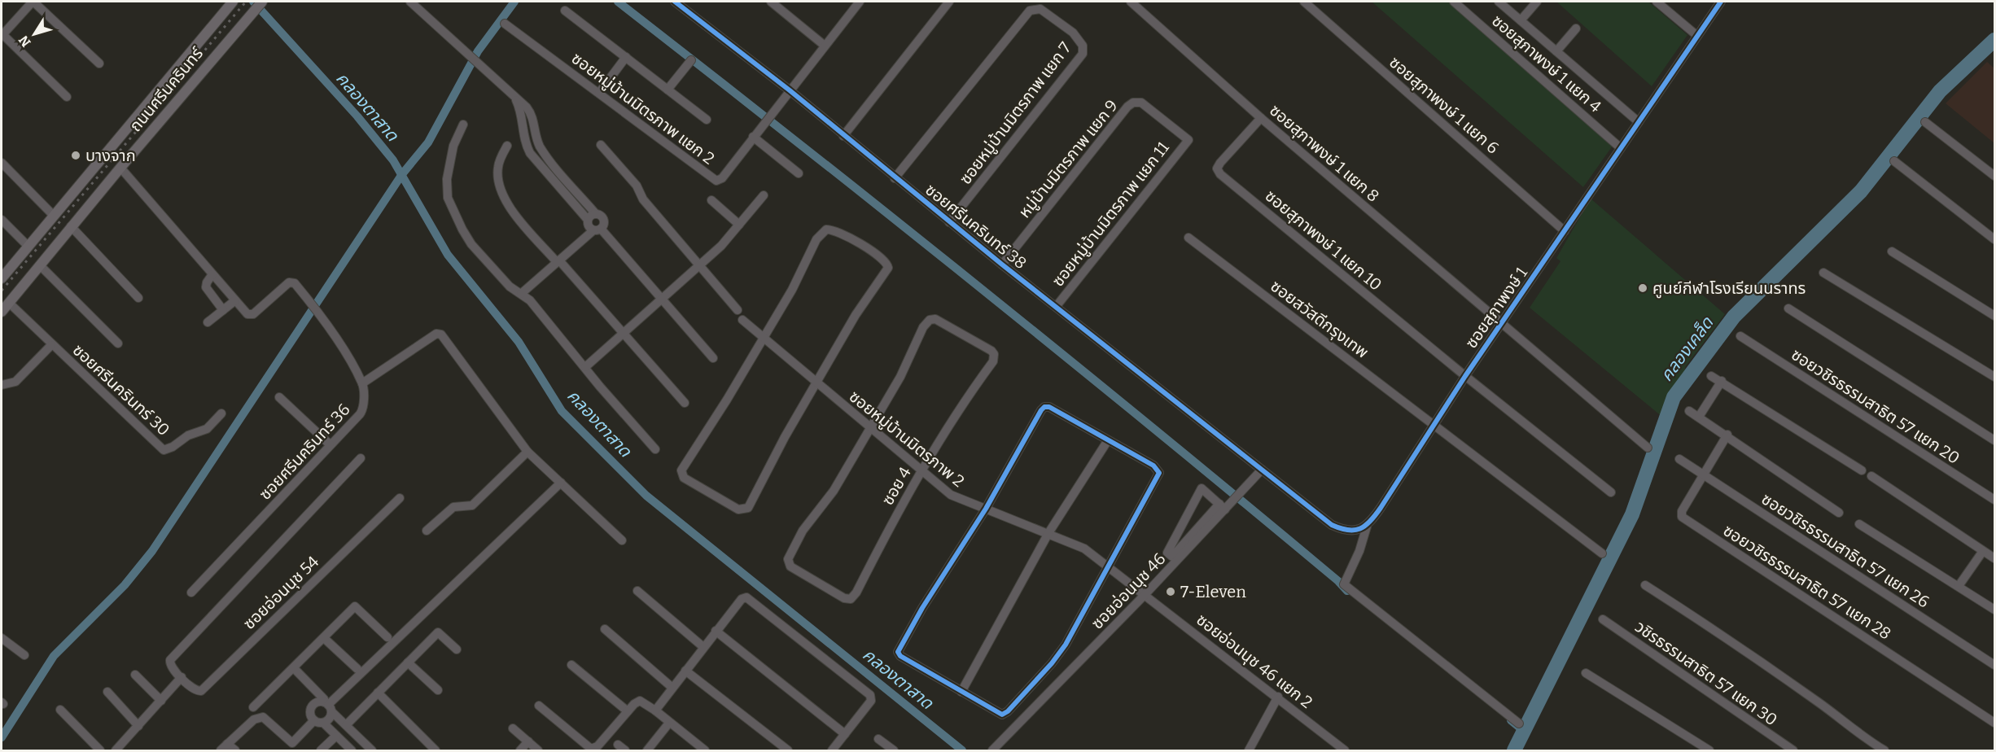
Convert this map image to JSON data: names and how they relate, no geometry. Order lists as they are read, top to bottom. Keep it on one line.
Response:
{"streets":{"main road":["ถนนศรีนครินทร์"],"street":["ซอยสุภาพงษ์ 1 แยก 4","ซอยสุภาพงษ์ 1 แยก 6","ซอยหมู่บ้านมิตรภาพ แยก 2","ซอยหมู่บ้านมิตรภาพ แยก 7","ซอยสุภาพงษ์ 1 แยก 8","หมู่บ้านมิตรภาพ แยก 9","ซอยหมู่บ้านมิตรภาพ แยก 11","ซอยศรีนครินทร์ 38","ซอยสุภาพงษ์ 1 แยก 10","ซอยสุภาพงษ์ 1","ซอยสวัสดีกรุงเทพ","ซอยศรีนครินทร์ 30","ซอยวชิรธรรมสาธิต 57 แยก 20","ซอยหมู่บ้านมิตรภาพ 2","ซอยศรีนครินทร์ 36","ซอย 4","ซอยวชิรธรรมสาธิต 57 แยก 26","ซอยวชิรธรรมสาธิต 57 แยก 28","ซอยอ่อนนุช 46","ซอยอ่อนนุช 54","ซอยอ่อนนุช 46 แยก 2","วชิรธรรมสาธิต 57 แยก 30"]},"crossings":[["ซอยสุภาพงษ์ 1 แยก 4","ซอยสุภาพงษ์ 1"],["ถนนศรีนครินทร์","ซอยศรีนครินทร์ 30"],["ซอยสุภาพงษ์ 1 แยก 6","ซอยสุภาพงษ์ 1"],["ซอยหมู่บ้านมิตรภาพ แยก 2","ซอยศรีนครินทร์ 38"],["ซอยหมู่บ้านมิตรภาพ แยก 7","ซอยศรีนครินทร์ 38"],["ซอยสุภาพงษ์ 1 แยก 8","ซอยสุภาพงษ์ 1 แยก 10"],["ซอยสุภาพงษ์ 1 แยก 8","ซอยสุภาพงษ์ 1"],["หมู่บ้านมิตรภาพ แยก 9","ซอยหมู่บ้านมิตรภาพ แยก 11"],["หมู่บ้านมิตรภาพ แยก 9","ซอยศรีนครินทร์ 38"],["ซอยหมู่บ้านมิตรภาพ แยก 11","ซอยศรีนครินทร์ 38"],["ซอยศรีนครินทร์ 38","ซอยอ่อนนุช 46"],["ซอยสุภาพงษ์ 1 แยก 10","ซอยสุภาพงษ์ 1"],["ซอยสุภาพงษ์ 1","ซอยสวัสดีกรุงเทพ"],["ซอยหมู่บ้านมิตรภาพ 2","ซอย 4"],["ซอยหมู่บ้านมิตรภาพ 2","ซอยอ่อนนุช 46"],["ซอยหมู่บ้านมิตรภาพ 2","ซอยอ่อนนุช 46 แยก 2"],["ซอยวชิรธรรมสาธิต 57 แยก 26","ซอยวชิรธรรมสาธิต 57 แยก 28"],["ซอยอ่อนนุช 46","ซอยอ่อนนุช 46 แยก 2"]],"water":["คลองตาสาด","คลองเคล็ด"],"places":["บางจาก","ศูนย์กีฬาโรงเรียนนราทร","7-Eleven"],"north":"bottom left"}
